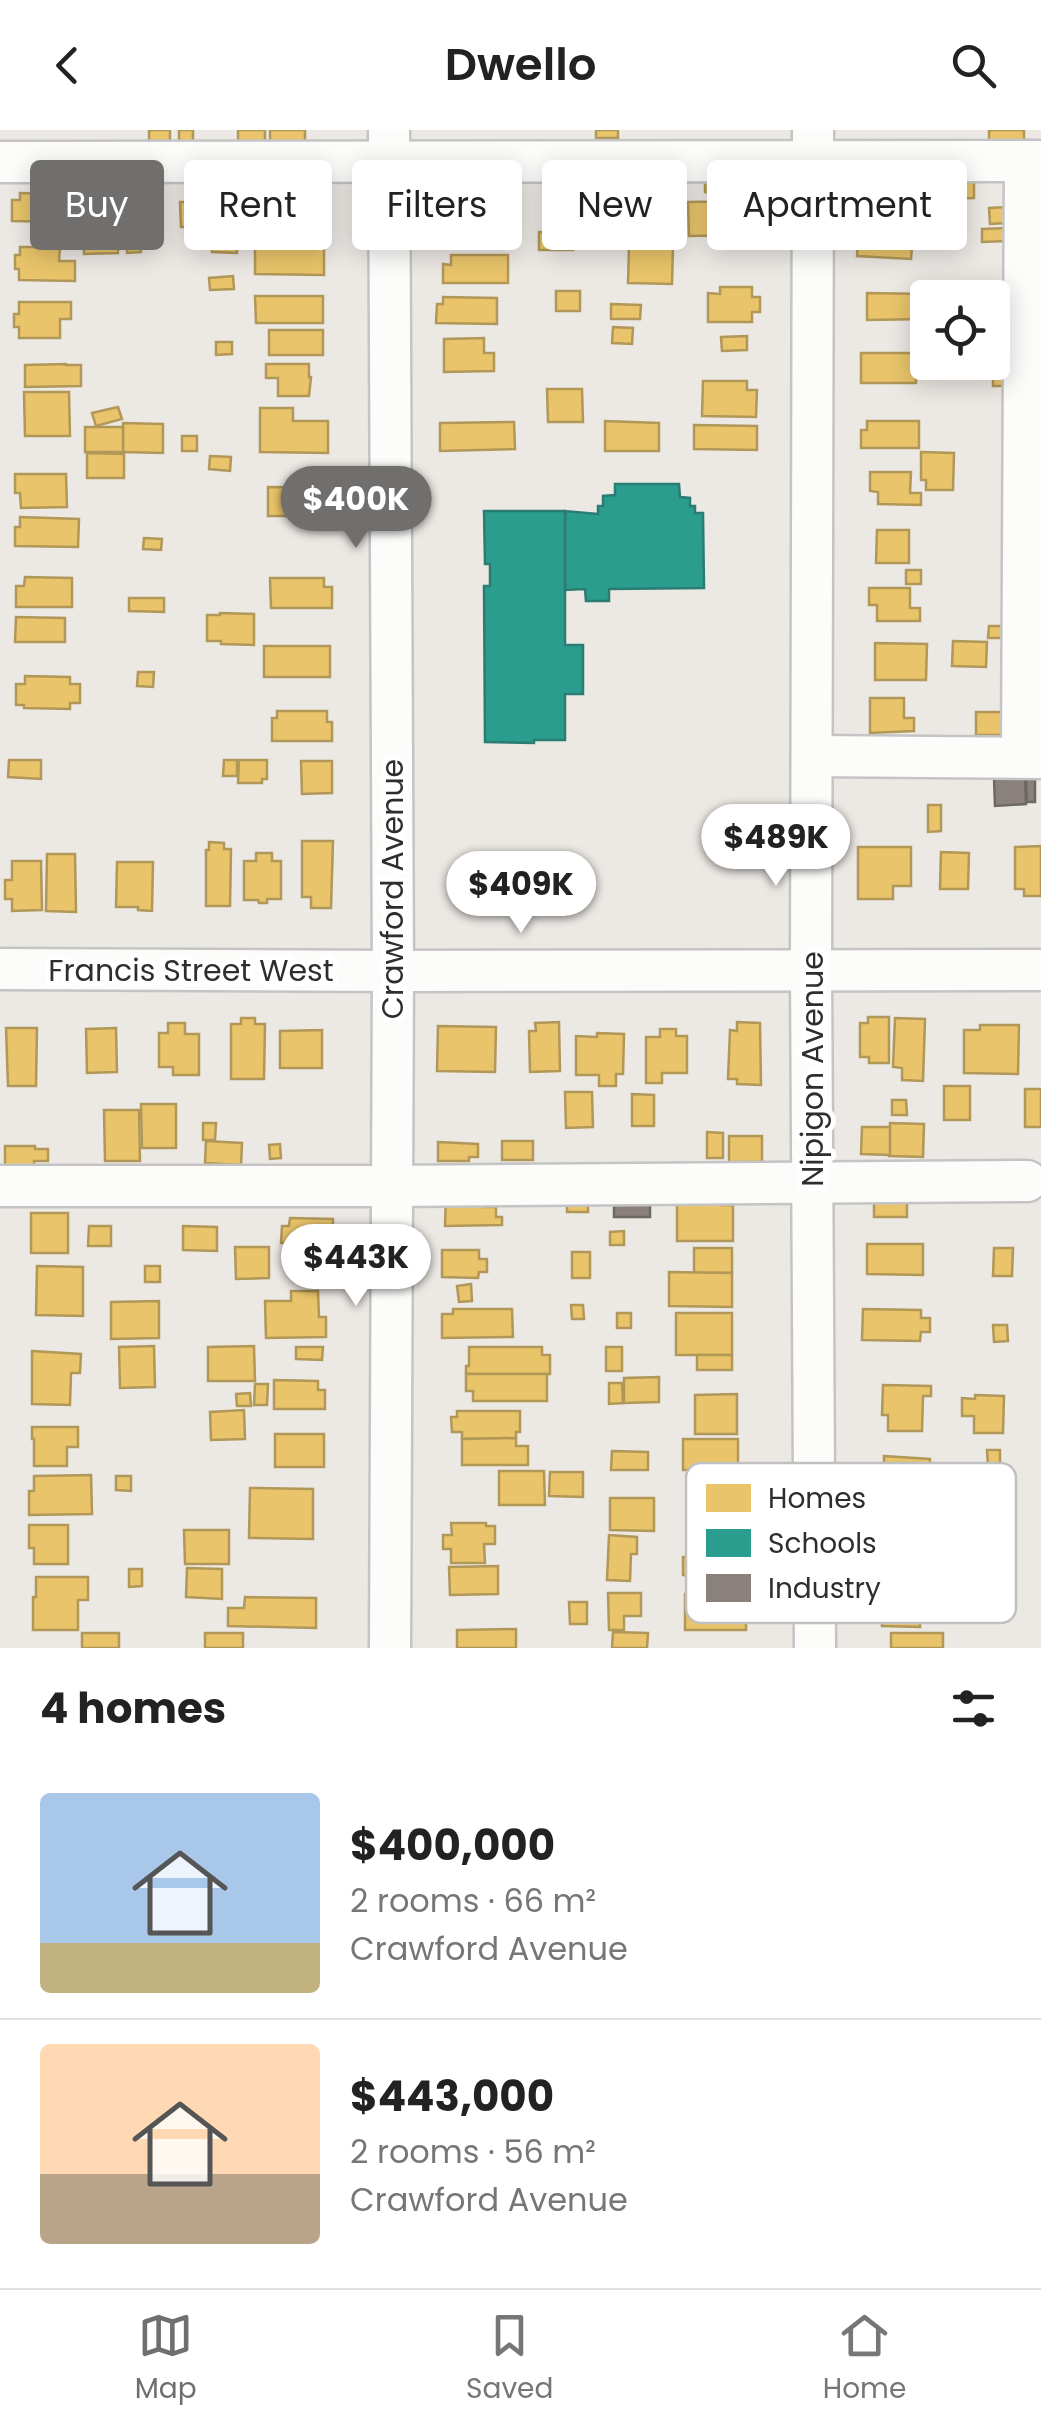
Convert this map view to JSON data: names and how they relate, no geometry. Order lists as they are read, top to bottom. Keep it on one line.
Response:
{"streets":{"street":["Crawford Avenue","Francis Street West","Nipigon Avenue"]},"crossings":[["Crawford Avenue","Francis Street West"],["Francis Street West","Nipigon Avenue"]],"legend":["Homes","Schools","Industry"],"page":{"header":"Dwello","chip":["Buy","Rent","Filters","New","Apartment"],"price":["$400K","$489K","$409K","$443K"],"heading":"4 homes","list":[{"name":"$400,000","note":"2 rooms · 66 m² · Crawford Avenue"},{"name":"$443,000","note":"2 rooms · 56 m² · Crawford Avenue"}],"tabs":["Map","Saved","Home"]}}
